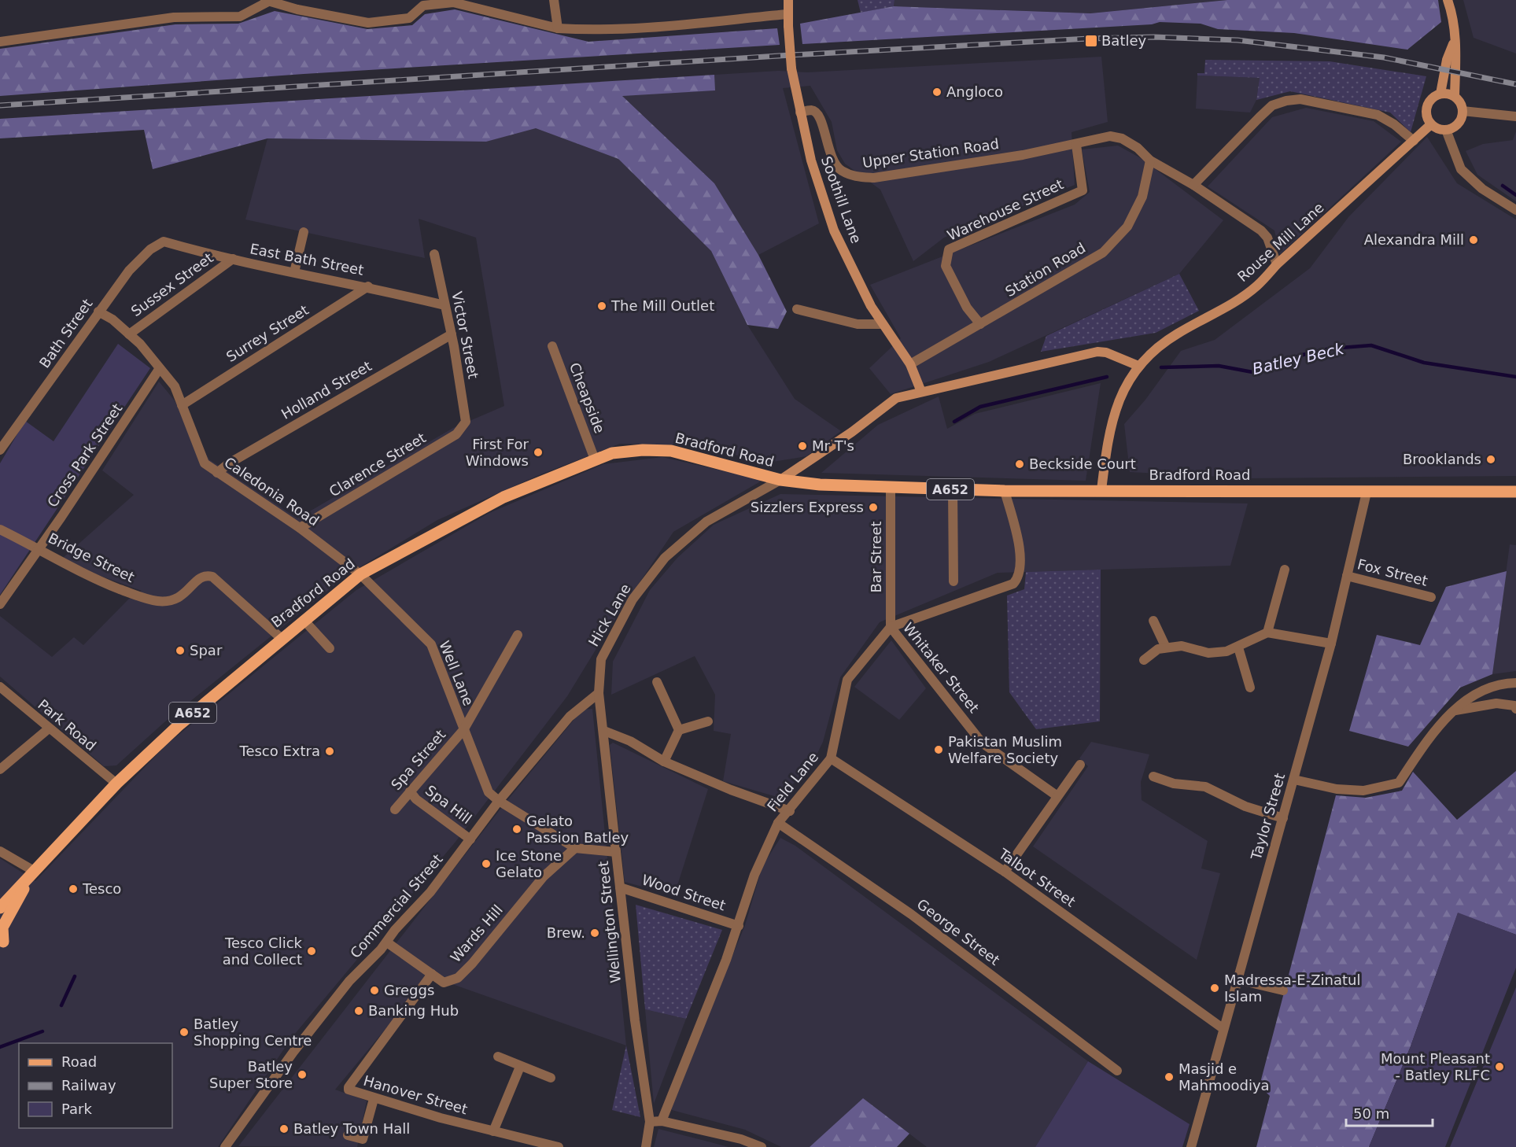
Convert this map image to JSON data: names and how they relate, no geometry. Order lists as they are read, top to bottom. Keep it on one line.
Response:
{"streets":{"main road":["Soothill Lane","Rouse Mill Lane","Bradford Road","A652"],"street":["Upper Station Road","Warehouse Street","East Bath Street","Station Road","Sussex Street","Bath Street","Surrey Street","Victor Street","Holland Street","Cheapside","Cross Park Street","Clarence Street","Caledonia Road","Bar Street","Bridge Street","Fox Street","Hick Lane","Whitaker Street","Well Lane","Park Road","Spa Street","Field Lane","Spa Hill","Taylor Street","Talbot Street","Wood Street","Commercial Street","Wellington Street","George Street","Wards Hill","Hanover Street"]},"crossings":[["Upper Station Road","Soothill Lane"],["Upper Station Road","Warehouse Street"],["Soothill Lane","Station Road"],["Warehouse Street","Station Road"],["Rouse Mill Lane","Bradford Road"],["East Bath Street","Sussex Street"],["East Bath Street","Bath Street"],["East Bath Street","Surrey Street"],["East Bath Street","Victor Street"],["Sussex Street","Caledonia Road"],["Bath Street","Caledonia Road"],["Surrey Street","Caledonia Road"],["Victor Street","Holland Street"],["Victor Street","Clarence Street"],["Holland Street","Caledonia Road"],["Cheapside","Bradford Road"],["Bradford Road","Caledonia Road"],["Bradford Road","Bar Street"],["Bradford Road","Bridge Street"],["Bradford Road","Hick Lane"],["Bradford Road","Well Lane"],["Bradford Road","Park Road"],["Bradford Road","Taylor Street"],["Cross Park Street","Caledonia Road"],["Cross Park Street","Bridge Street"],["Clarence Street","Caledonia Road"],["Caledonia Road","Well Lane"],["Bar Street","Whitaker Street"],["Bar Street","Field Lane"],["Fox Street","Taylor Street"],["Hick Lane","Commercial Street"],["Hick Lane","Wellington Street"],["Whitaker Street","Field Lane"],["Well Lane","Spa Street"],["Well Lane","Commercial Street"],["Spa Street","Spa Hill"],["Field Lane","Talbot Street"],["Field Lane","Wood Street"],["Field Lane","George Street"],["Spa Hill","Commercial Street"],["Taylor Street","Talbot Street"],["Wood Street","Wellington Street"],["Commercial Street","Wellington Street"],["Commercial Street","Wards Hill"],["Wards Hill","Hanover Street"]],"water":["Batley Beck"],"places":{"transit":["Batley"],"other":["Angloco","Alexandra Mill","The Mill Outlet","Mr T's","First For Windows","Brooklands","Beckside Court","Sizzlers Express","Spar","Pakistan Muslim Welfare Society","Tesco Extra","Gelato Passion Batley","Ice Stone Gelato","Tesco","Brew.","Tesco Click and Collect","Madressa-E-Zinatul Islam","Greggs","Banking Hub","Batley Shopping Centre","Mount Pleasant - Batley RLFC","Batley Super Store","Masjid e Mahmoodiya","Batley Town Hall"]},"legend":["Road","Railway","Park"],"scale_bar":"50 m"}
